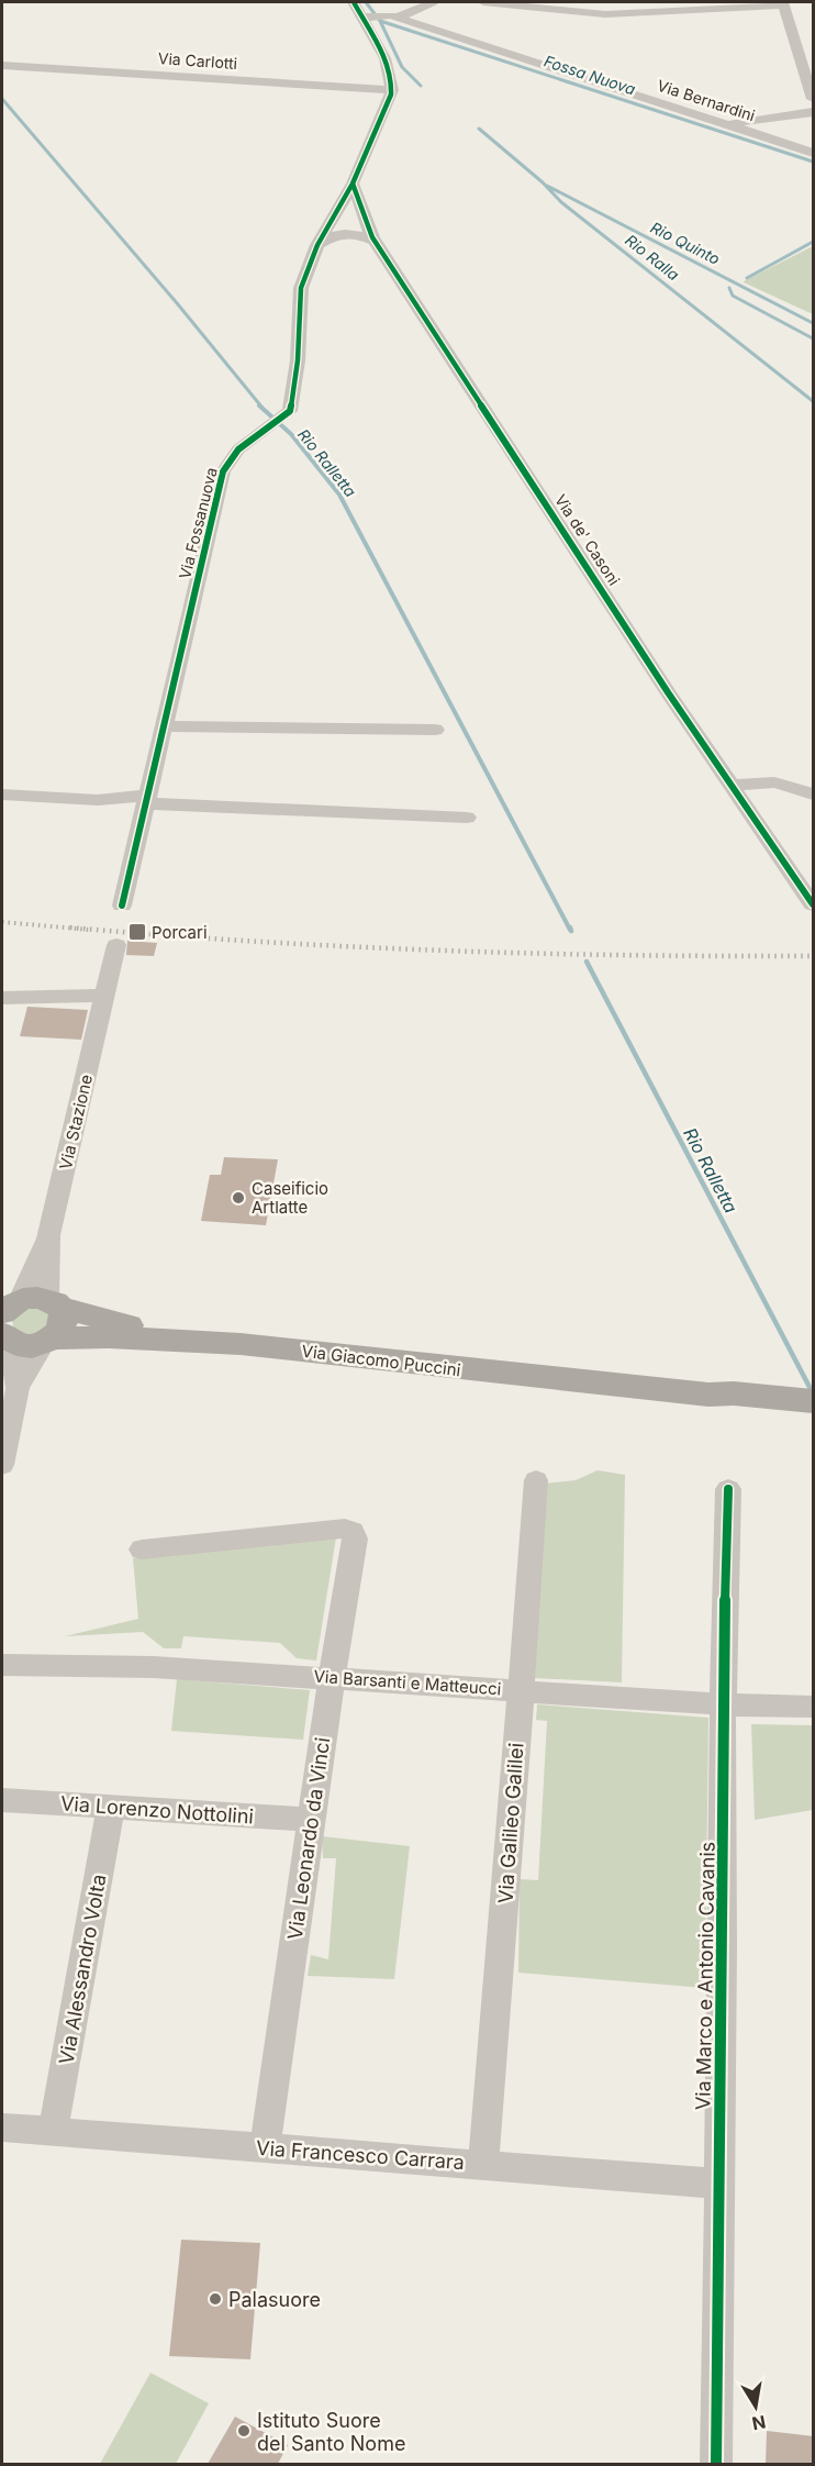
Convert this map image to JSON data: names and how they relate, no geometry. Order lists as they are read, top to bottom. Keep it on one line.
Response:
{"streets":{"main road":["Via Giacomo Puccini"],"street":["Via Carlotti","Via Bernardini","Via Fossanuova","Via de' Casoni","Via Stazione","Via Barsanti e Matteucci","Via Lorenzo Nottolini","Via Galileo Galilei","Via Leonardo da Vinci","Via Alessandro Volta","Via Marco e Antonio Cavanis","Via Francesco Carrara"]},"crossings":[["Via Carlotti","Via Fossanuova"],["Via Fossanuova","Via de' Casoni"],["Via Stazione","Via Giacomo Puccini"],["Via Barsanti e Matteucci","Via Galileo Galilei"],["Via Barsanti e Matteucci","Via Leonardo da Vinci"],["Via Barsanti e Matteucci","Via Marco e Antonio Cavanis"],["Via Lorenzo Nottolini","Via Leonardo da Vinci"],["Via Lorenzo Nottolini","Via Alessandro Volta"],["Via Galileo Galilei","Via Francesco Carrara"],["Via Leonardo da Vinci","Via Francesco Carrara"],["Via Alessandro Volta","Via Francesco Carrara"],["Via Marco e Antonio Cavanis","Via Francesco Carrara"]],"water":["Fossa Nuova","Rio Quinto","Rio Ralla","Rio Ralletta"],"places":{"transit":["Porcari"],"other":["Caseificio Artlatte","Palasuore","Istituto Suore del Santo Nome"]},"north":"bottom"}
